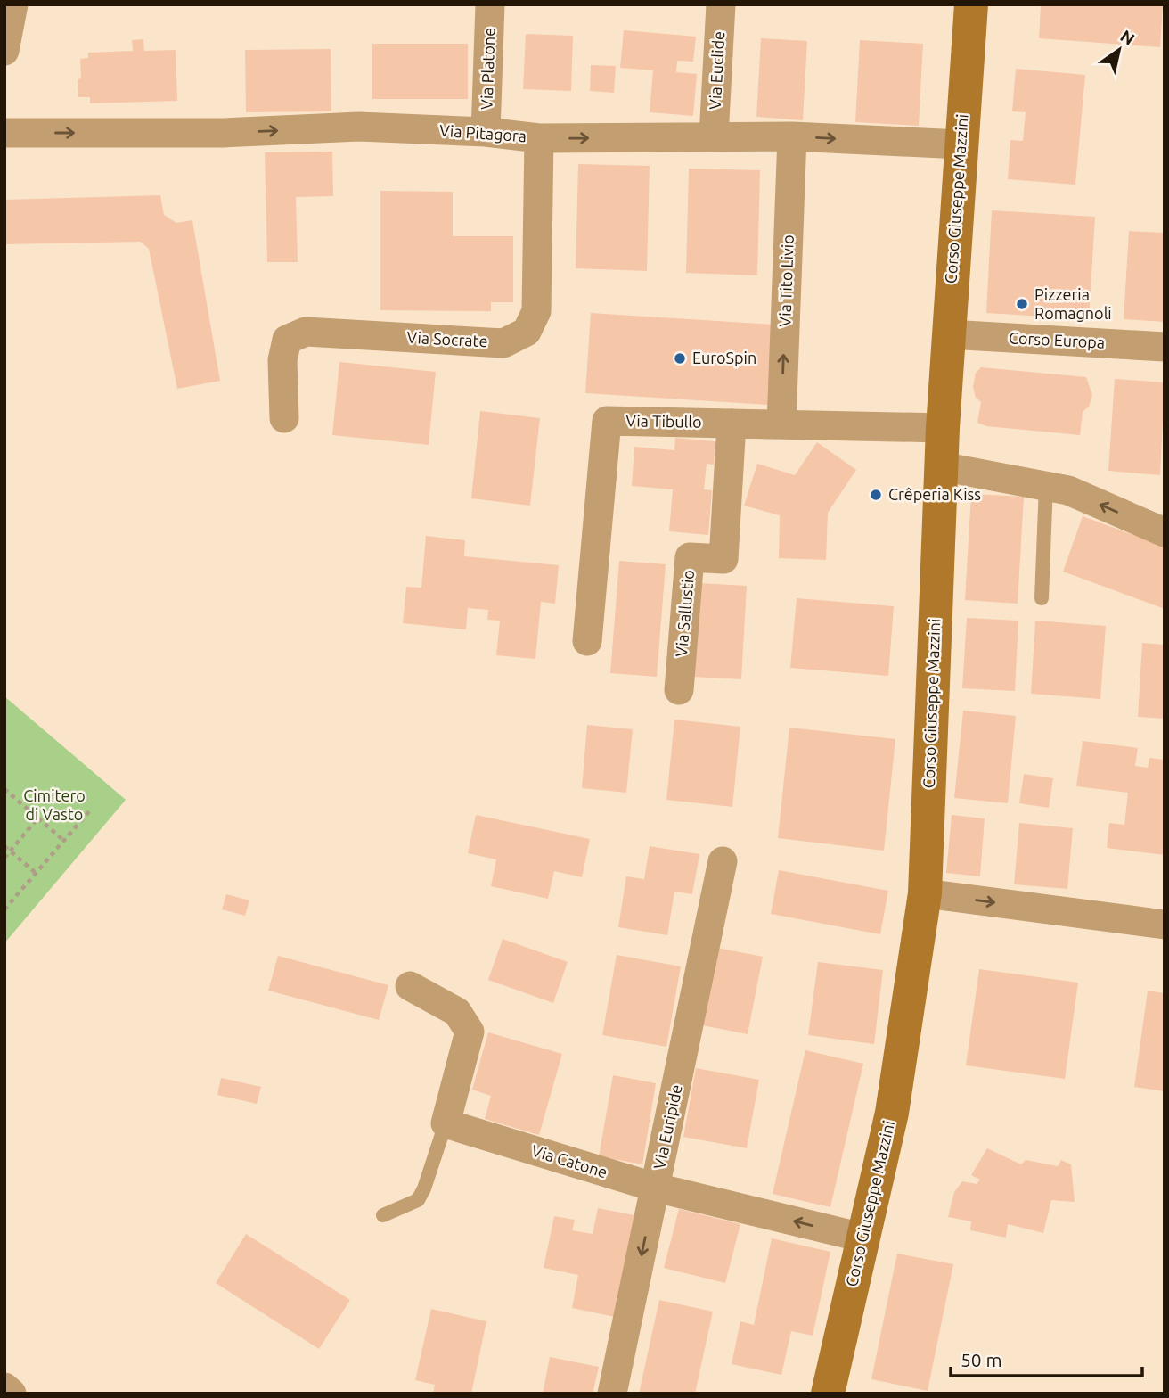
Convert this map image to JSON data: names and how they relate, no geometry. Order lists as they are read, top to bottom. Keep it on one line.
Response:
{"streets":{"main road":["Corso Giuseppe Mazzini"],"street":["Via Platone","Via Euclide","Via Pitagora","Via Tito Livio","Via Socrate","Corso Europa","Via Tibullo","Via Sallustio","Via Euripide","Via Catone"]},"crossings":[["Via Platone","Via Pitagora"],["Via Euclide","Via Pitagora"],["Via Pitagora","Corso Giuseppe Mazzini"],["Via Pitagora","Via Tito Livio"],["Via Pitagora","Via Socrate"],["Corso Giuseppe Mazzini","Corso Europa"],["Corso Giuseppe Mazzini","Via Tibullo"],["Corso Giuseppe Mazzini","Via Catone"],["Via Tito Livio","Via Tibullo"],["Via Tibullo","Via Sallustio"],["Via Euripide","Via Catone"]],"one_way":["Via Pitagora","Via Tito Livio","Via Euripide","Via Catone"],"parks":["Cimitero di Vasto"],"places":["Pizzeria Romagnoli","EuroSpin","Crêperia Kiss"],"scale_bar":"50 m","north":"top right"}
